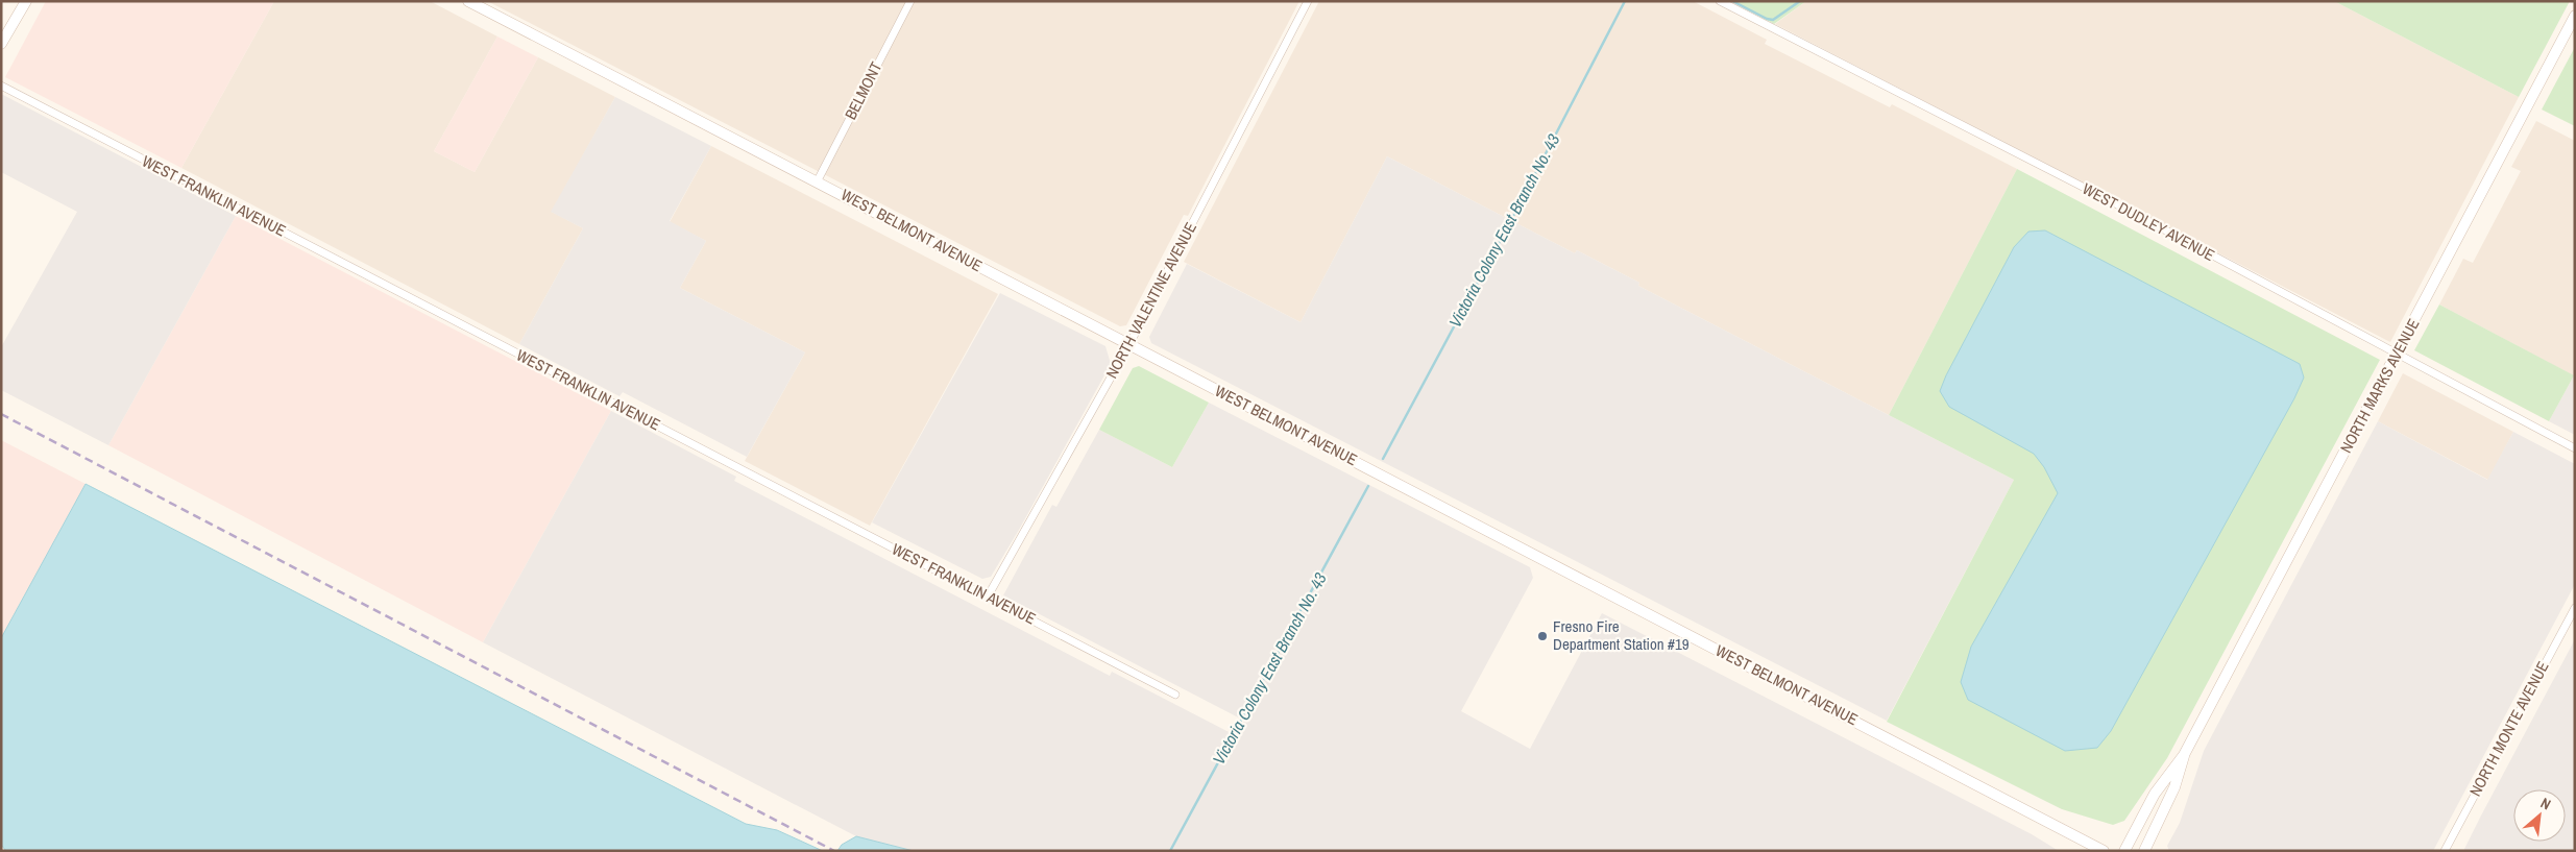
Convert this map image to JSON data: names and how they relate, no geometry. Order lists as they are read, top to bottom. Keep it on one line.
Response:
{"streets":{"street":["BELMONT","WEST FRANKLIN AVENUE","WEST DUDLEY AVENUE","WEST BELMONT AVENUE","NORTH VALENTINE AVENUE","NORTH MARKS AVENUE","NORTH MONTE AVENUE"]},"crossings":[["BELMONT","WEST BELMONT AVENUE"],["WEST FRANKLIN AVENUE","NORTH VALENTINE AVENUE"],["WEST DUDLEY AVENUE","NORTH MARKS AVENUE"],["WEST BELMONT AVENUE","NORTH VALENTINE AVENUE"]],"water":["Victoria Colony East Branch No. 43"],"places":["Fresno Fire Department Station #19"],"north":"top right"}
